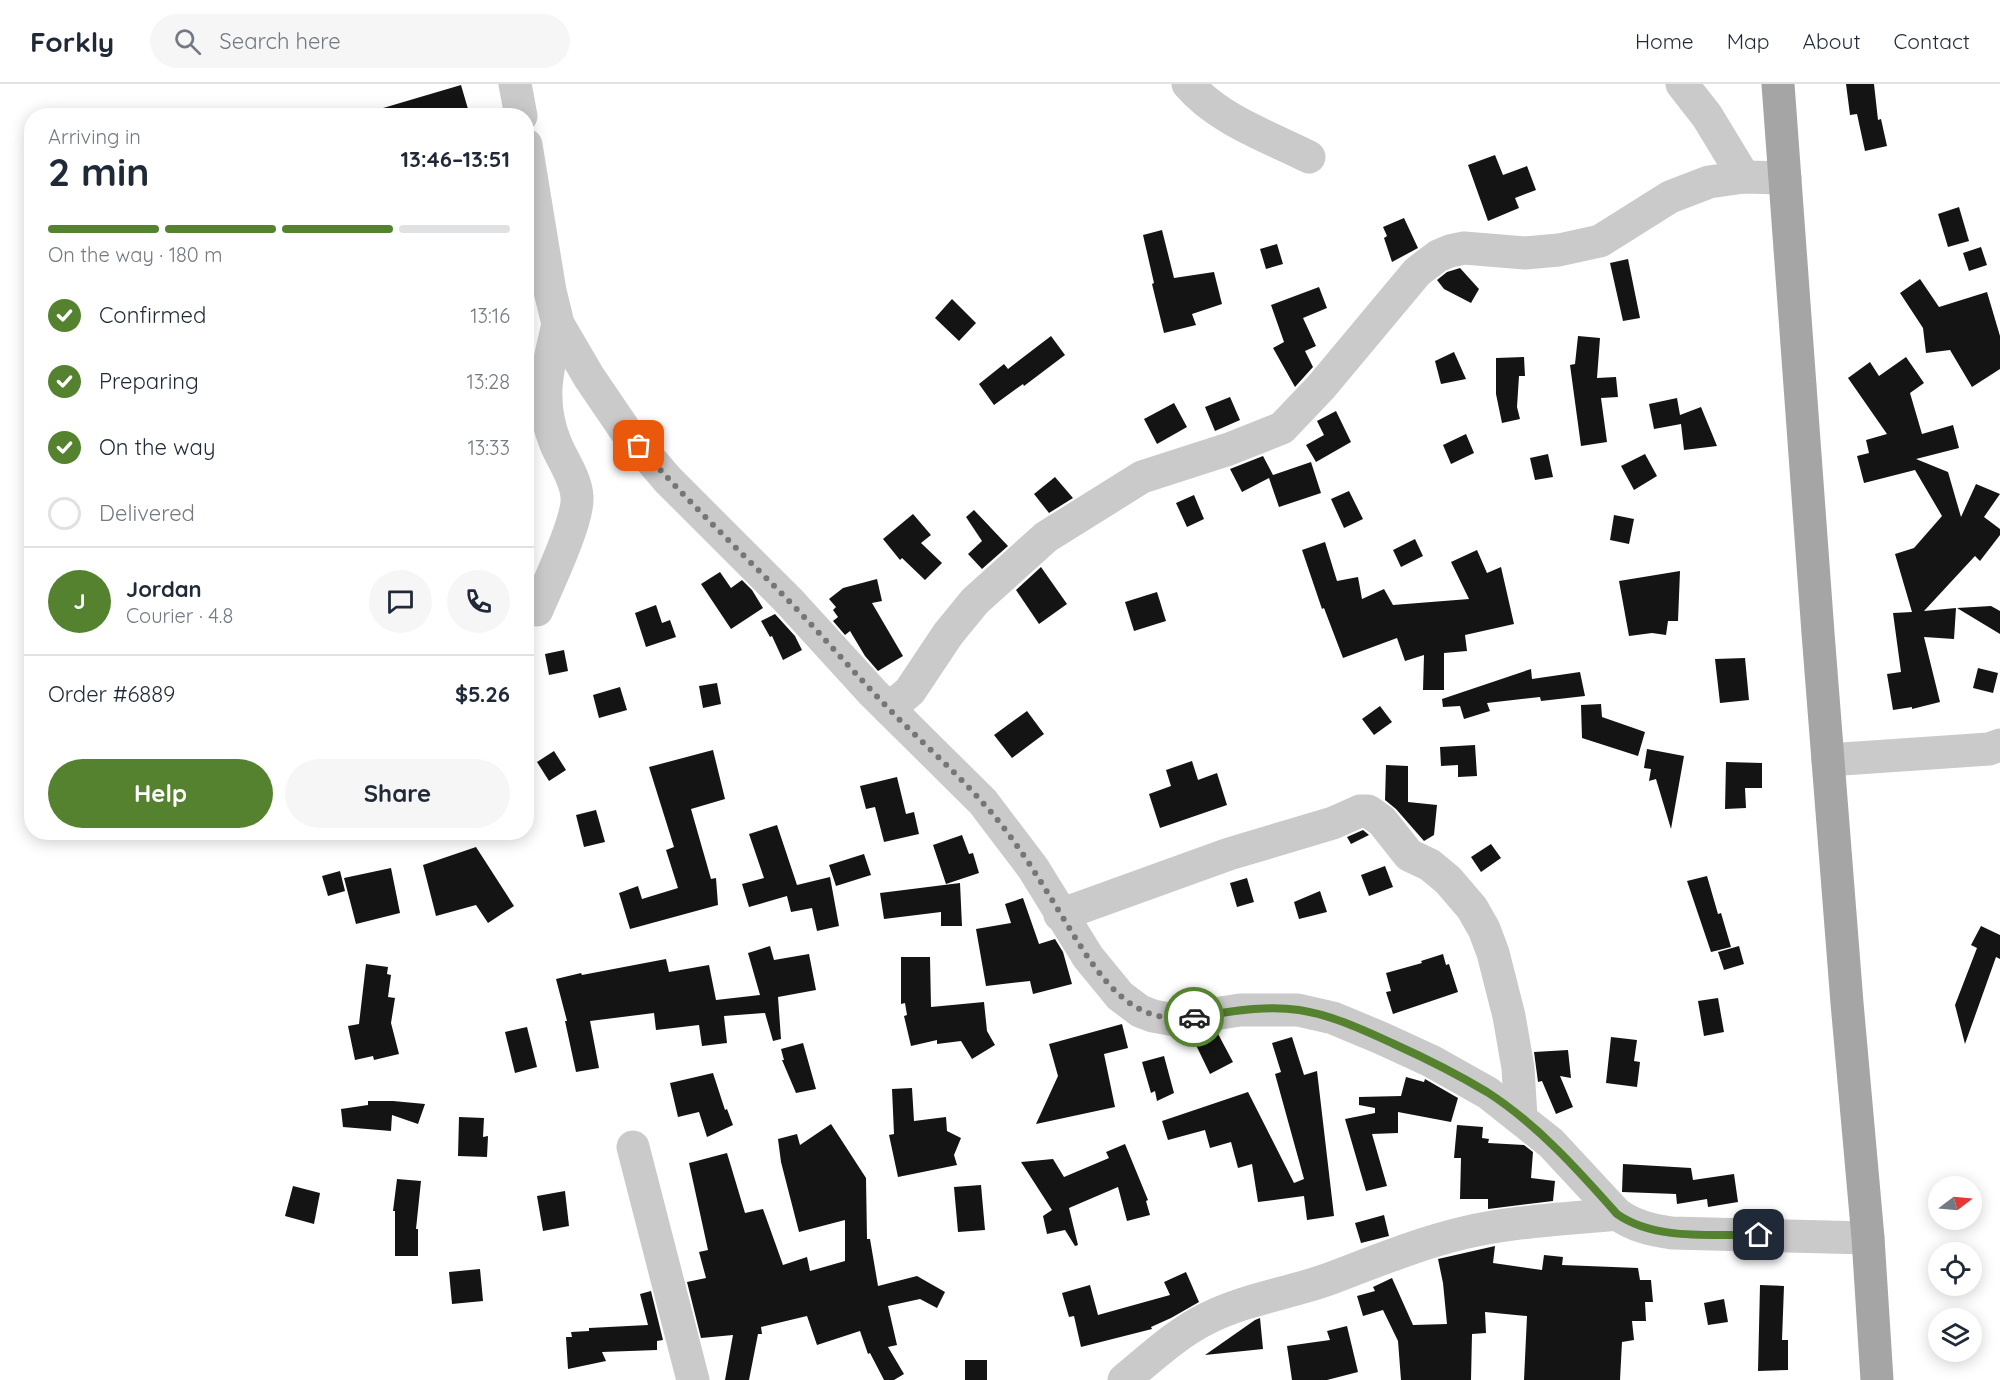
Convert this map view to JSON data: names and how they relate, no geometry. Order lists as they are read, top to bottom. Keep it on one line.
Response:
{"north":"right","page":{"header":"Forkly","search":"Search here","nav":["Home","Map","About","Contact"],"heading":["2 min","Arriving in","13:46–13:51"],"panel":["Jordan","Courier · 4.8","Order #6889","$5.26"],"bar":"On the way · 180 m","list":[["Confirmed","13:16"],["Preparing","13:28"],["On the way","13:33"],"Delivered"],"round":"J","buttons":["Help","Share"]}}
